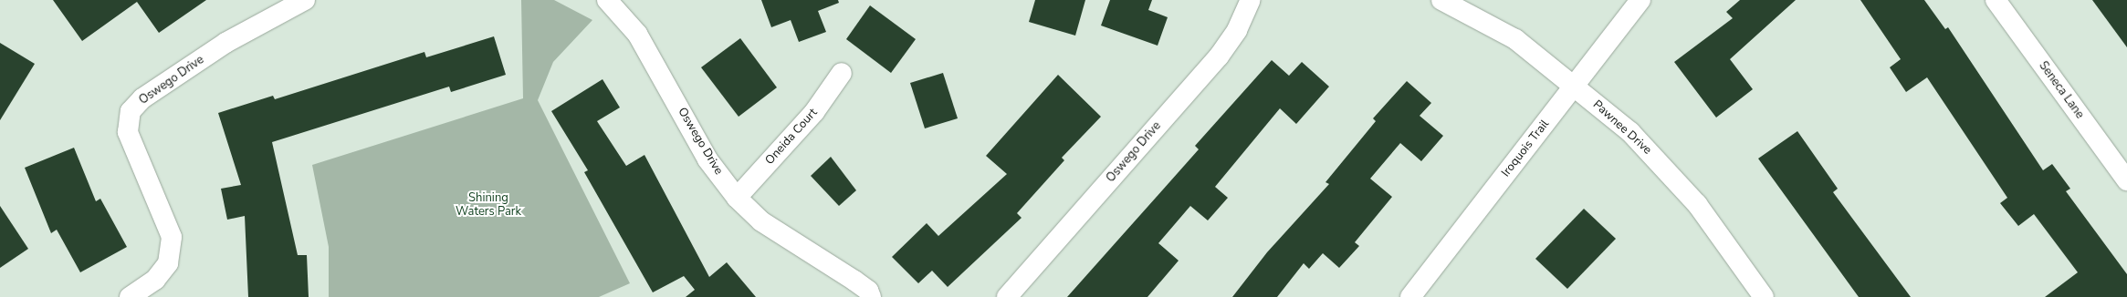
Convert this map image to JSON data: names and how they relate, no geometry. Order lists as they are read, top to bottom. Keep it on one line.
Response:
{"streets":{"street":["Oswego Drive","Seneca Lane","Pawnee Drive","Oneida Court","Iroquois Trail"]},"crossings":[["Oswego Drive","Oneida Court"],["Pawnee Drive","Iroquois Trail"]],"parks":["Shining Waters Park"]}
